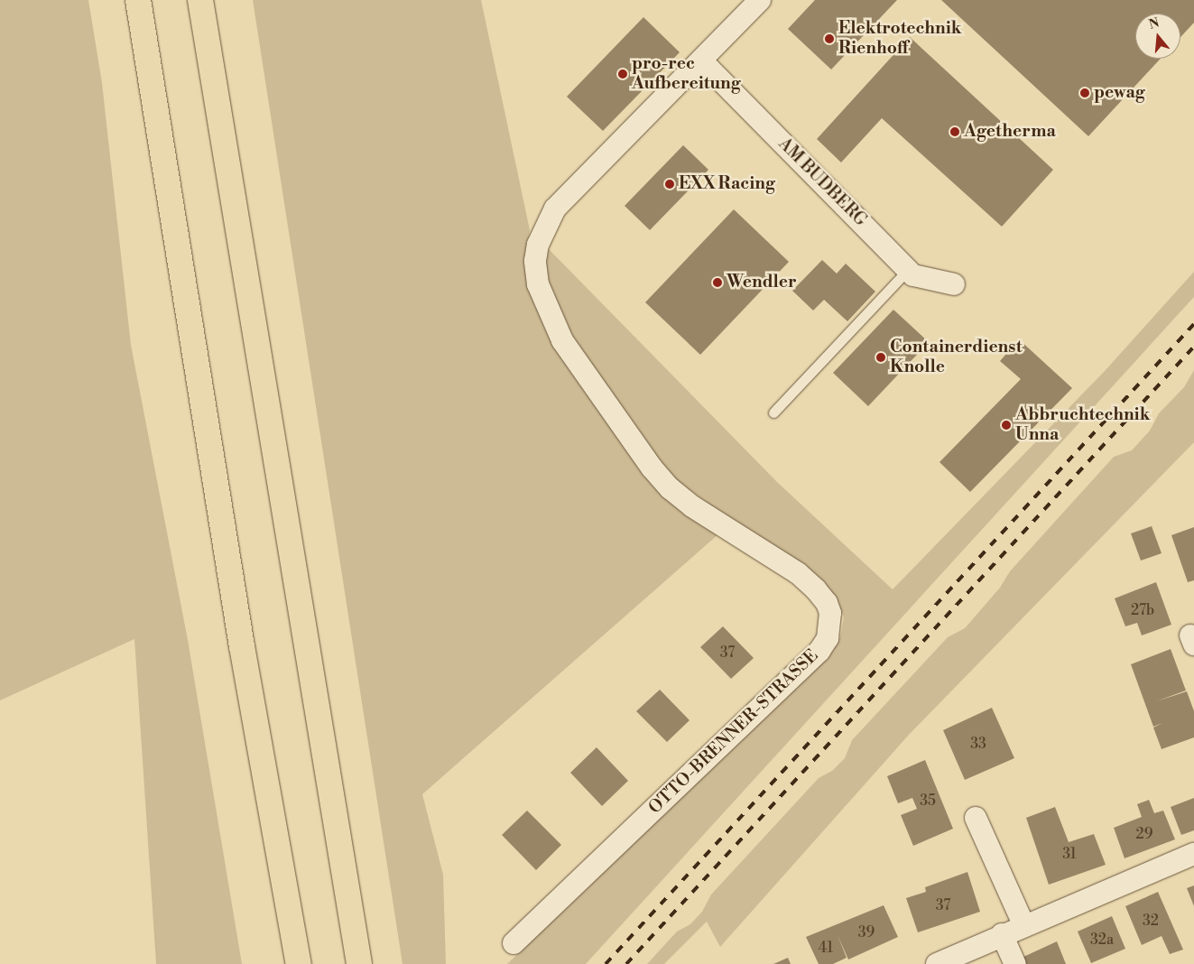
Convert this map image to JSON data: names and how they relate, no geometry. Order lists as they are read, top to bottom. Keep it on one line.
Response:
{"streets":{"street":["AM BUDBERG","OTTO-BRENNER-STRASSE"]},"crossings":[["AM BUDBERG","OTTO-BRENNER-STRASSE"]],"places":["Elektrotechnik Rienhoff","pro-rec Aufbereitung","pewag","Agetherma","EXX Racing","Wendler","Containerdienst Knolle","Abbruchtechnik Unna"],"house_numbers":["27b","37","33","35","29","31","37","32","39","32a","41"],"north":"top"}
